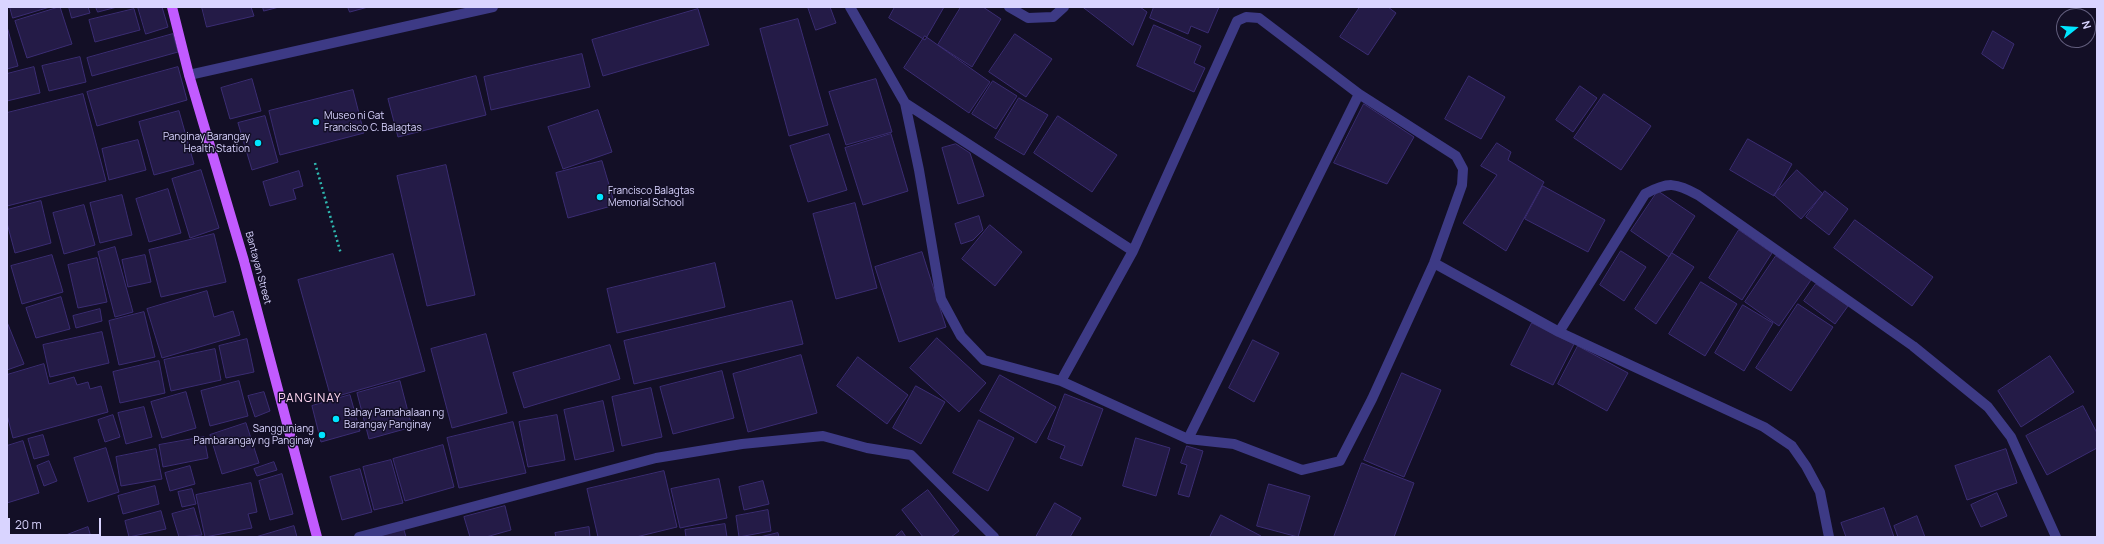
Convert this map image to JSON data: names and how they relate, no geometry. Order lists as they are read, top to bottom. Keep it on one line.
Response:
{"streets":{"main road":["Bantayan Street"]},"districts":["PANGINAY"],"places":["Museo ni Gat Francisco C. Balagtas","Panginay Barangay Health Station","Francisco Balagtas Memorial School","Bahay Pamahalaan ng Barangay Panginay","Sangguniang Pambarangay ng Panginay"],"scale_bar":"20 m","north":"right"}
